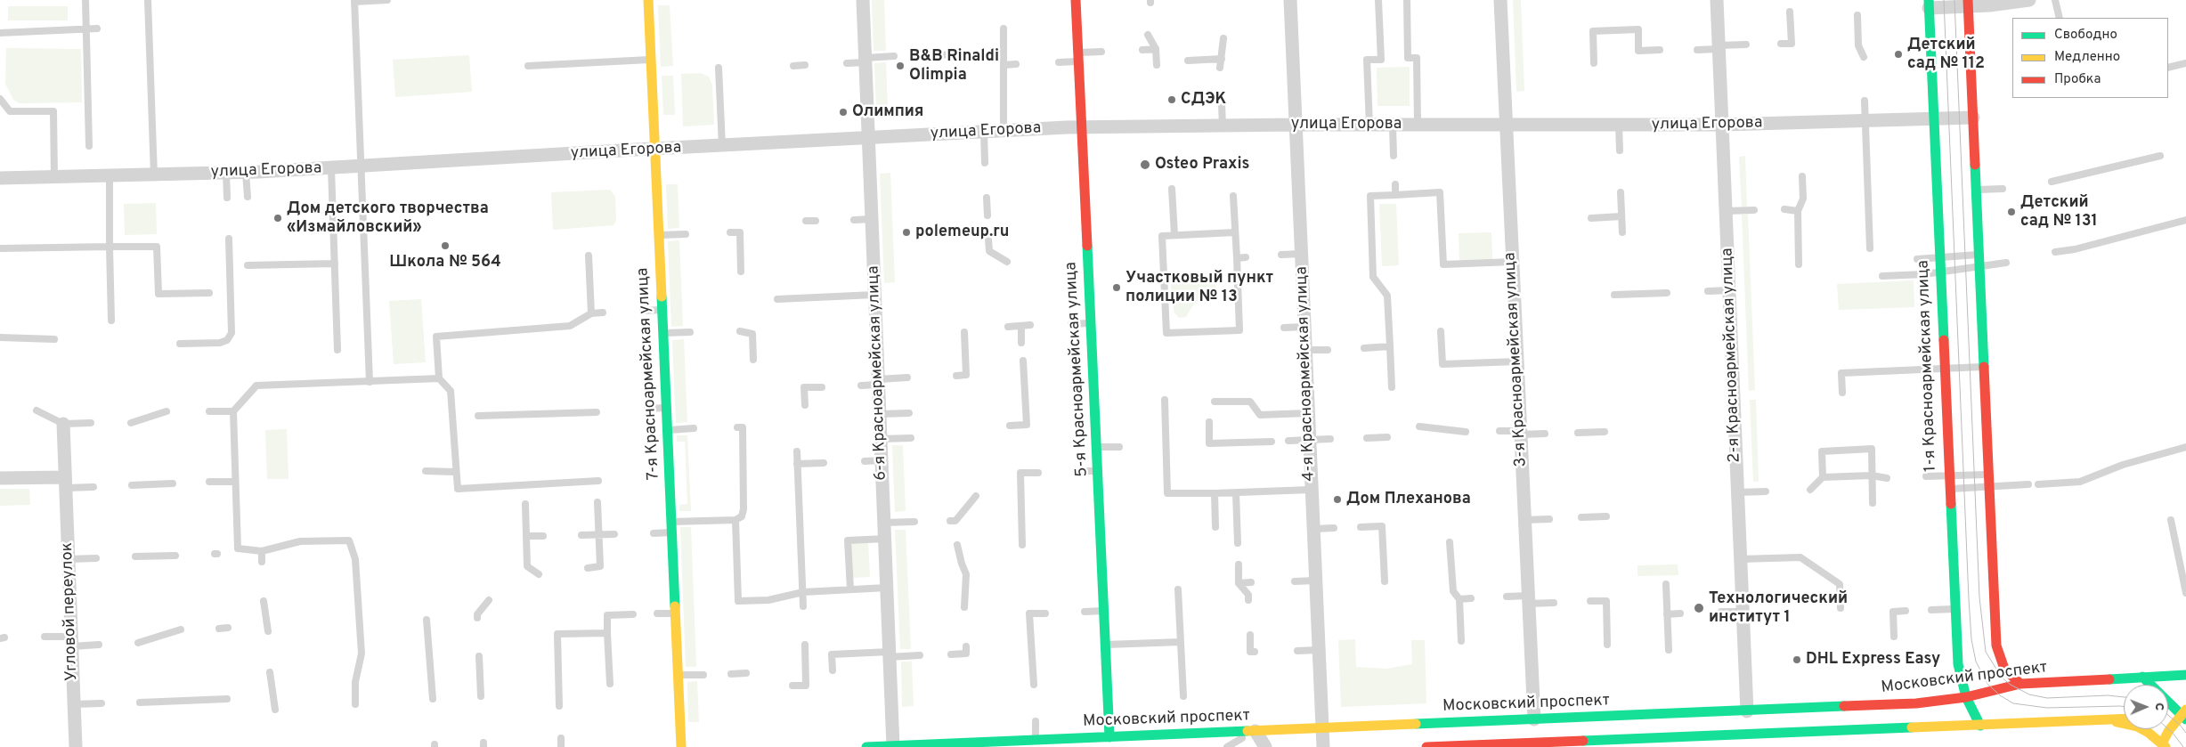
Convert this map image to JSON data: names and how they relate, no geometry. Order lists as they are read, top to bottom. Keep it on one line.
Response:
{"streets":{"main road":["1-я Красноармейская улица","5-я Красноармейская улица","7-я Красноармейская улица","Московский проспект"],"street":["улица Егорова","2-я Красноармейская улица","3-я Красноармейская улица","6-я Красноармейская улица","4-я Красноармейская улица","Угловой переулок"]},"crossings":[["улица Егорова","2-я Красноармейская улица"],["улица Егорова","3-я Красноармейская улица"],["улица Егорова","1-я Красноармейская улица"],["улица Егорова","5-я Красноармейская улица"],["улица Егорова","6-я Красноармейская улица"],["улица Егорова","7-я Красноармейская улица"],["улица Егорова","4-я Красноармейская улица"],["2-я Красноармейская улица","Московский проспект"],["3-я Красноармейская улица","Московский проспект"],["1-я Красноармейская улица","Московский проспект"],["5-я Красноармейская улица","Московский проспект"],["6-я Красноармейская улица","Московский проспект"],["4-я Красноармейская улица","Московский проспект"]],"places":["Детский сад № 112","B&B Rinaldi Olimpia","СДЭК","Олимпия","Osteo Praxis","Детский сад № 131","Дом детского творчества «Измайловский»","polemeup.ru","Школа № 564","Участковый пункт полиции № 13","Дом Плеханова","Технологический институт 1","DHL Express Easy"],"legend":["Свободно","Медленно","Пробка"],"north":"right"}
